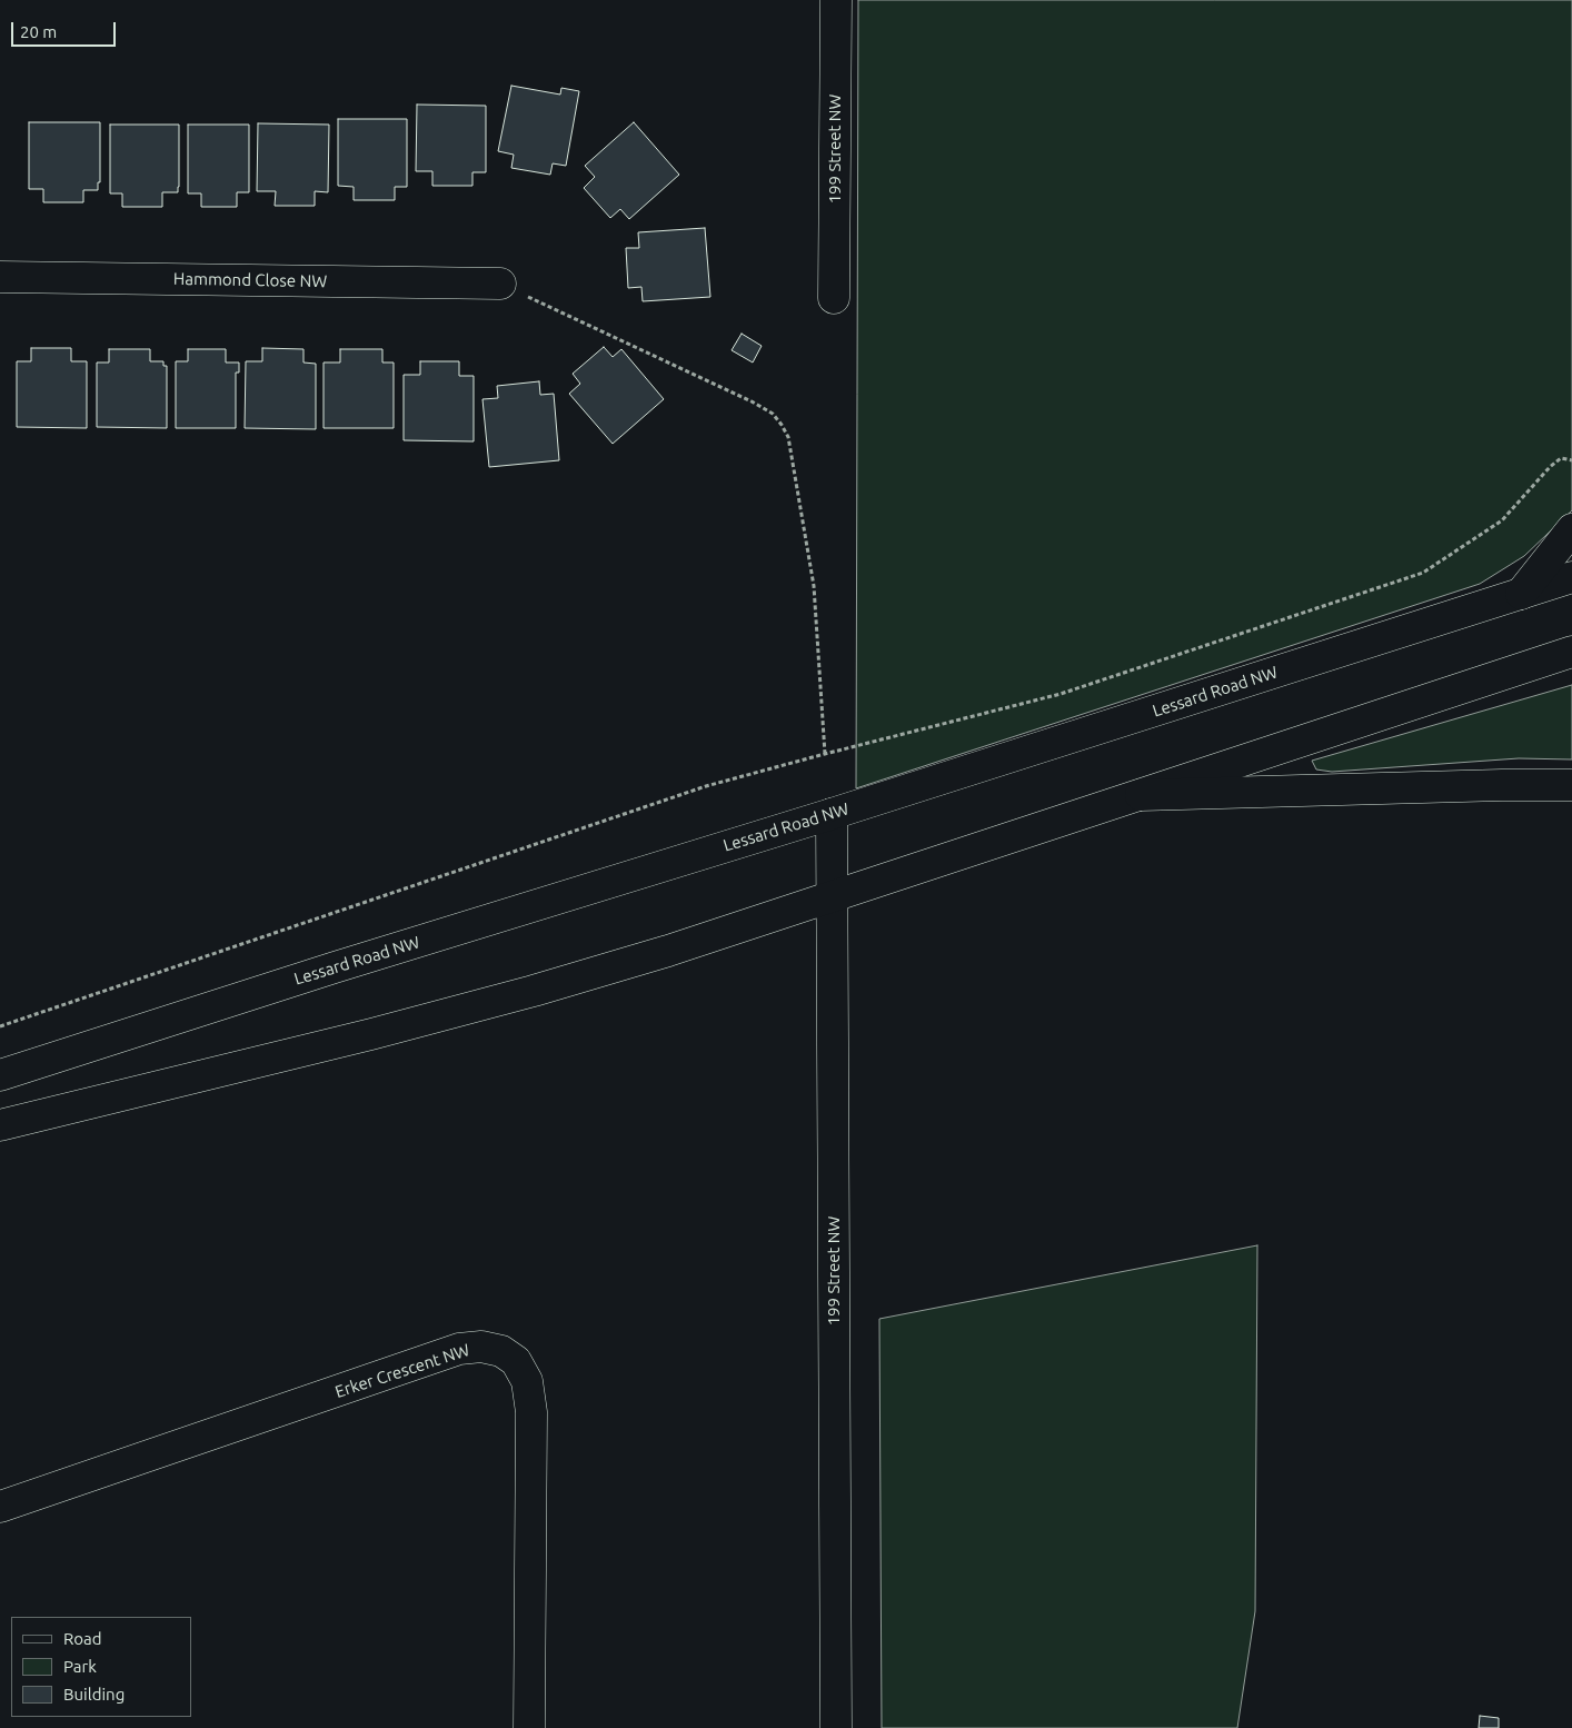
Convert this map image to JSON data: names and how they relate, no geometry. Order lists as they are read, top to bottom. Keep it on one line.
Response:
{"streets":{"main road":["199 Street NW","Hammond Close NW","Lessard Road NW","Erker Crescent NW"]},"crossings":[["199 Street NW","Lessard Road NW"]],"legend":["Road","Park","Building"],"scale_bar":"20 m"}
